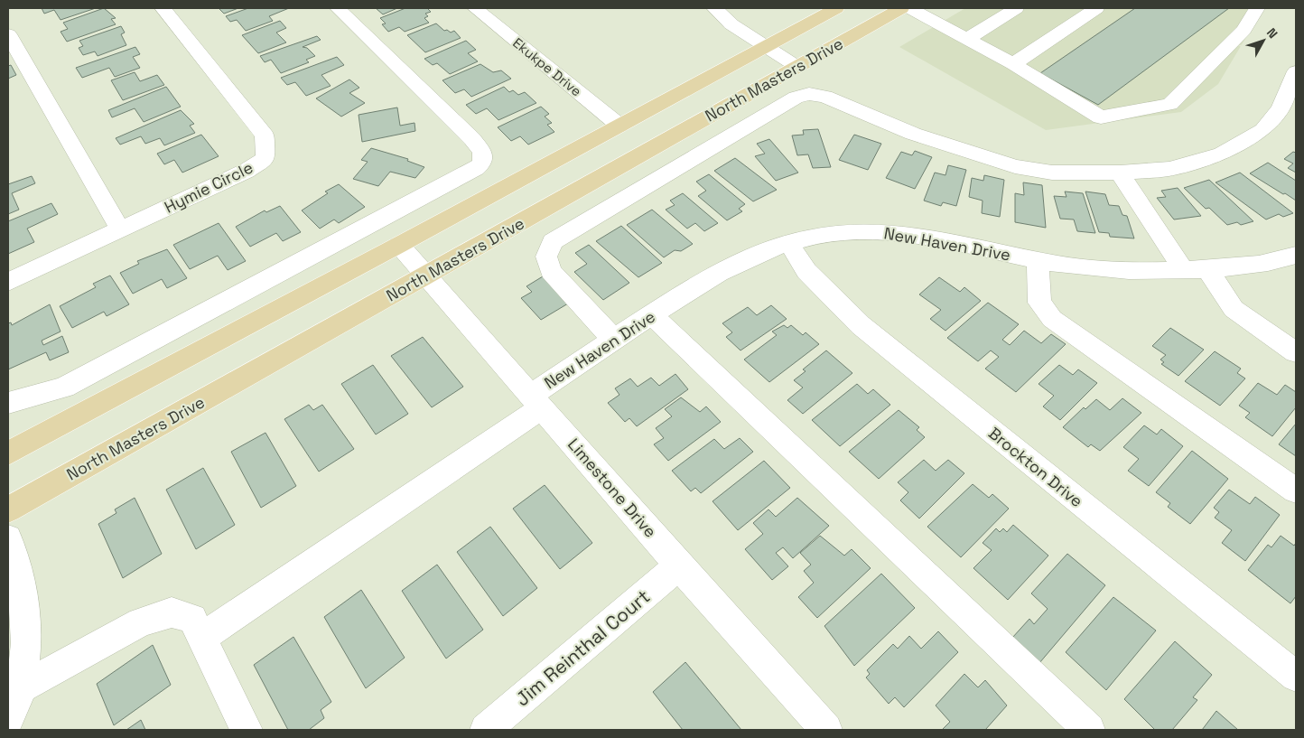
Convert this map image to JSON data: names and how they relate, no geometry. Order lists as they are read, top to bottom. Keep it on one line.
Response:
{"streets":{"main road":["North Masters Drive"],"street":["Ekukpe Drive","Hymie Circle","New Haven Drive","Brockton Drive","Limestone Drive","Jim Reinthal Court"]},"crossings":[["Ekukpe Drive","North Masters Drive"],["North Masters Drive","Limestone Drive"],["New Haven Drive","Brockton Drive"],["New Haven Drive","Limestone Drive"],["Limestone Drive","Jim Reinthal Court"]],"north":"top right"}
